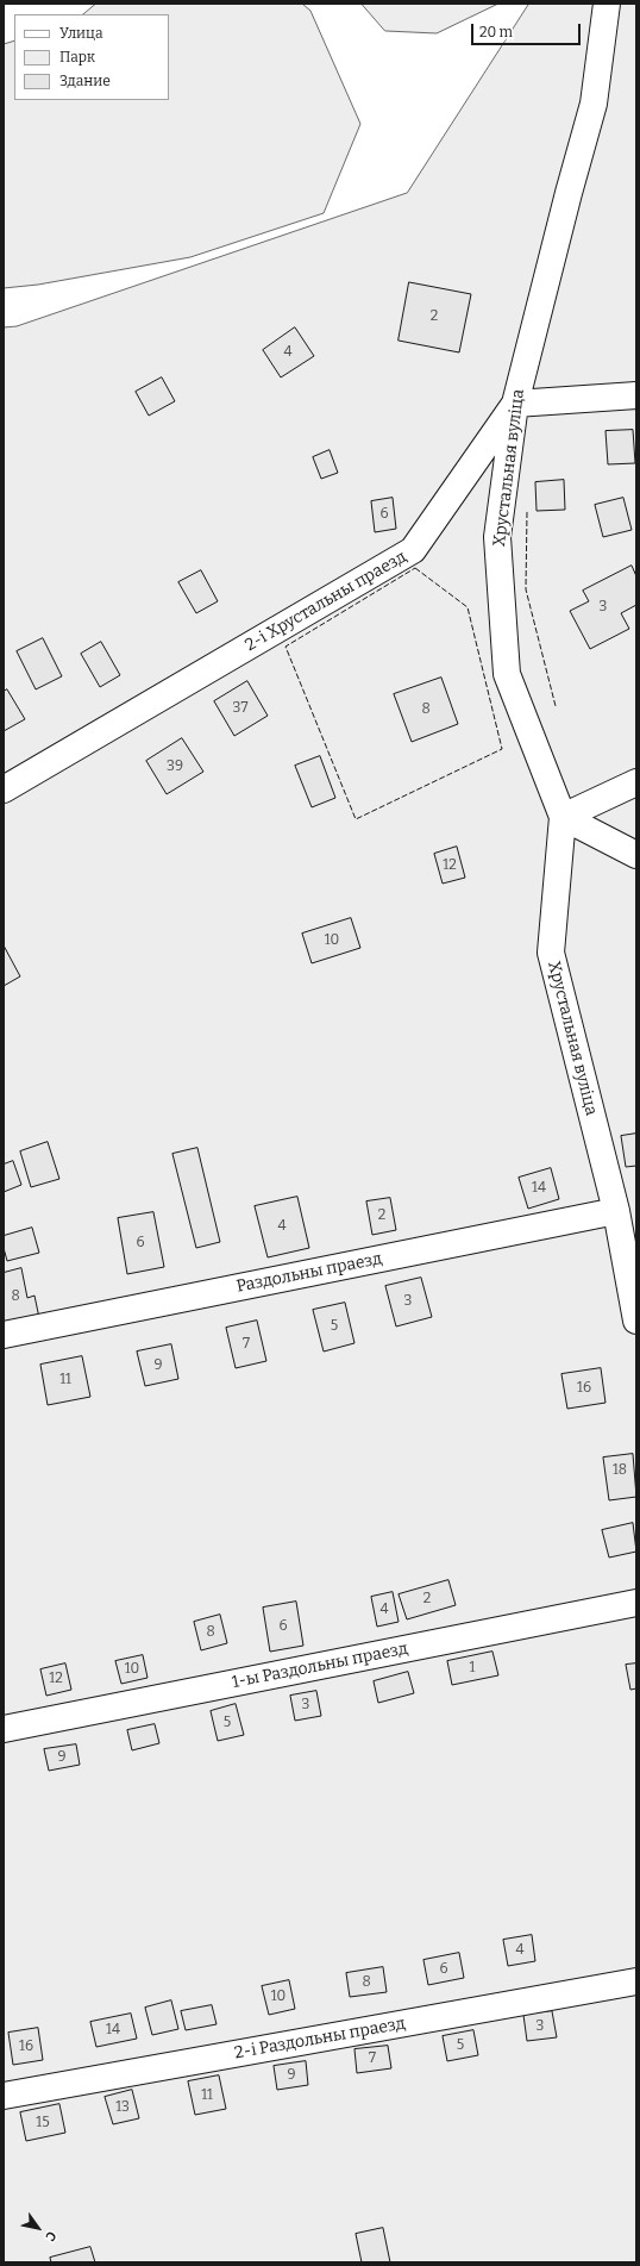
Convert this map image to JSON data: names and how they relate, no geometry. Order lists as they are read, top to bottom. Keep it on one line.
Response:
{"streets":{"street":["Хрустальная вуліца","2-і Хрустальны праезд","Раздольны праезд","1-ы Раздольны праезд","2-і Раздольны праезд"]},"crossings":[["Хрустальная вуліца","2-і Хрустальны праезд"],["Хрустальная вуліца","Раздольны праезд"]],"house_numbers":["2","4","6","3","37","8","39","12","10","14","2","4","6","8","3","5","7","9","11","16","18","2","4","6","8","1","10","12","3","5","9","4","6","8","10","3","14","5","16","7","9","11","13","15"],"legend":["Улица","Парк","Здание"],"scale_bar":"20 m","north":"bottom right"}
